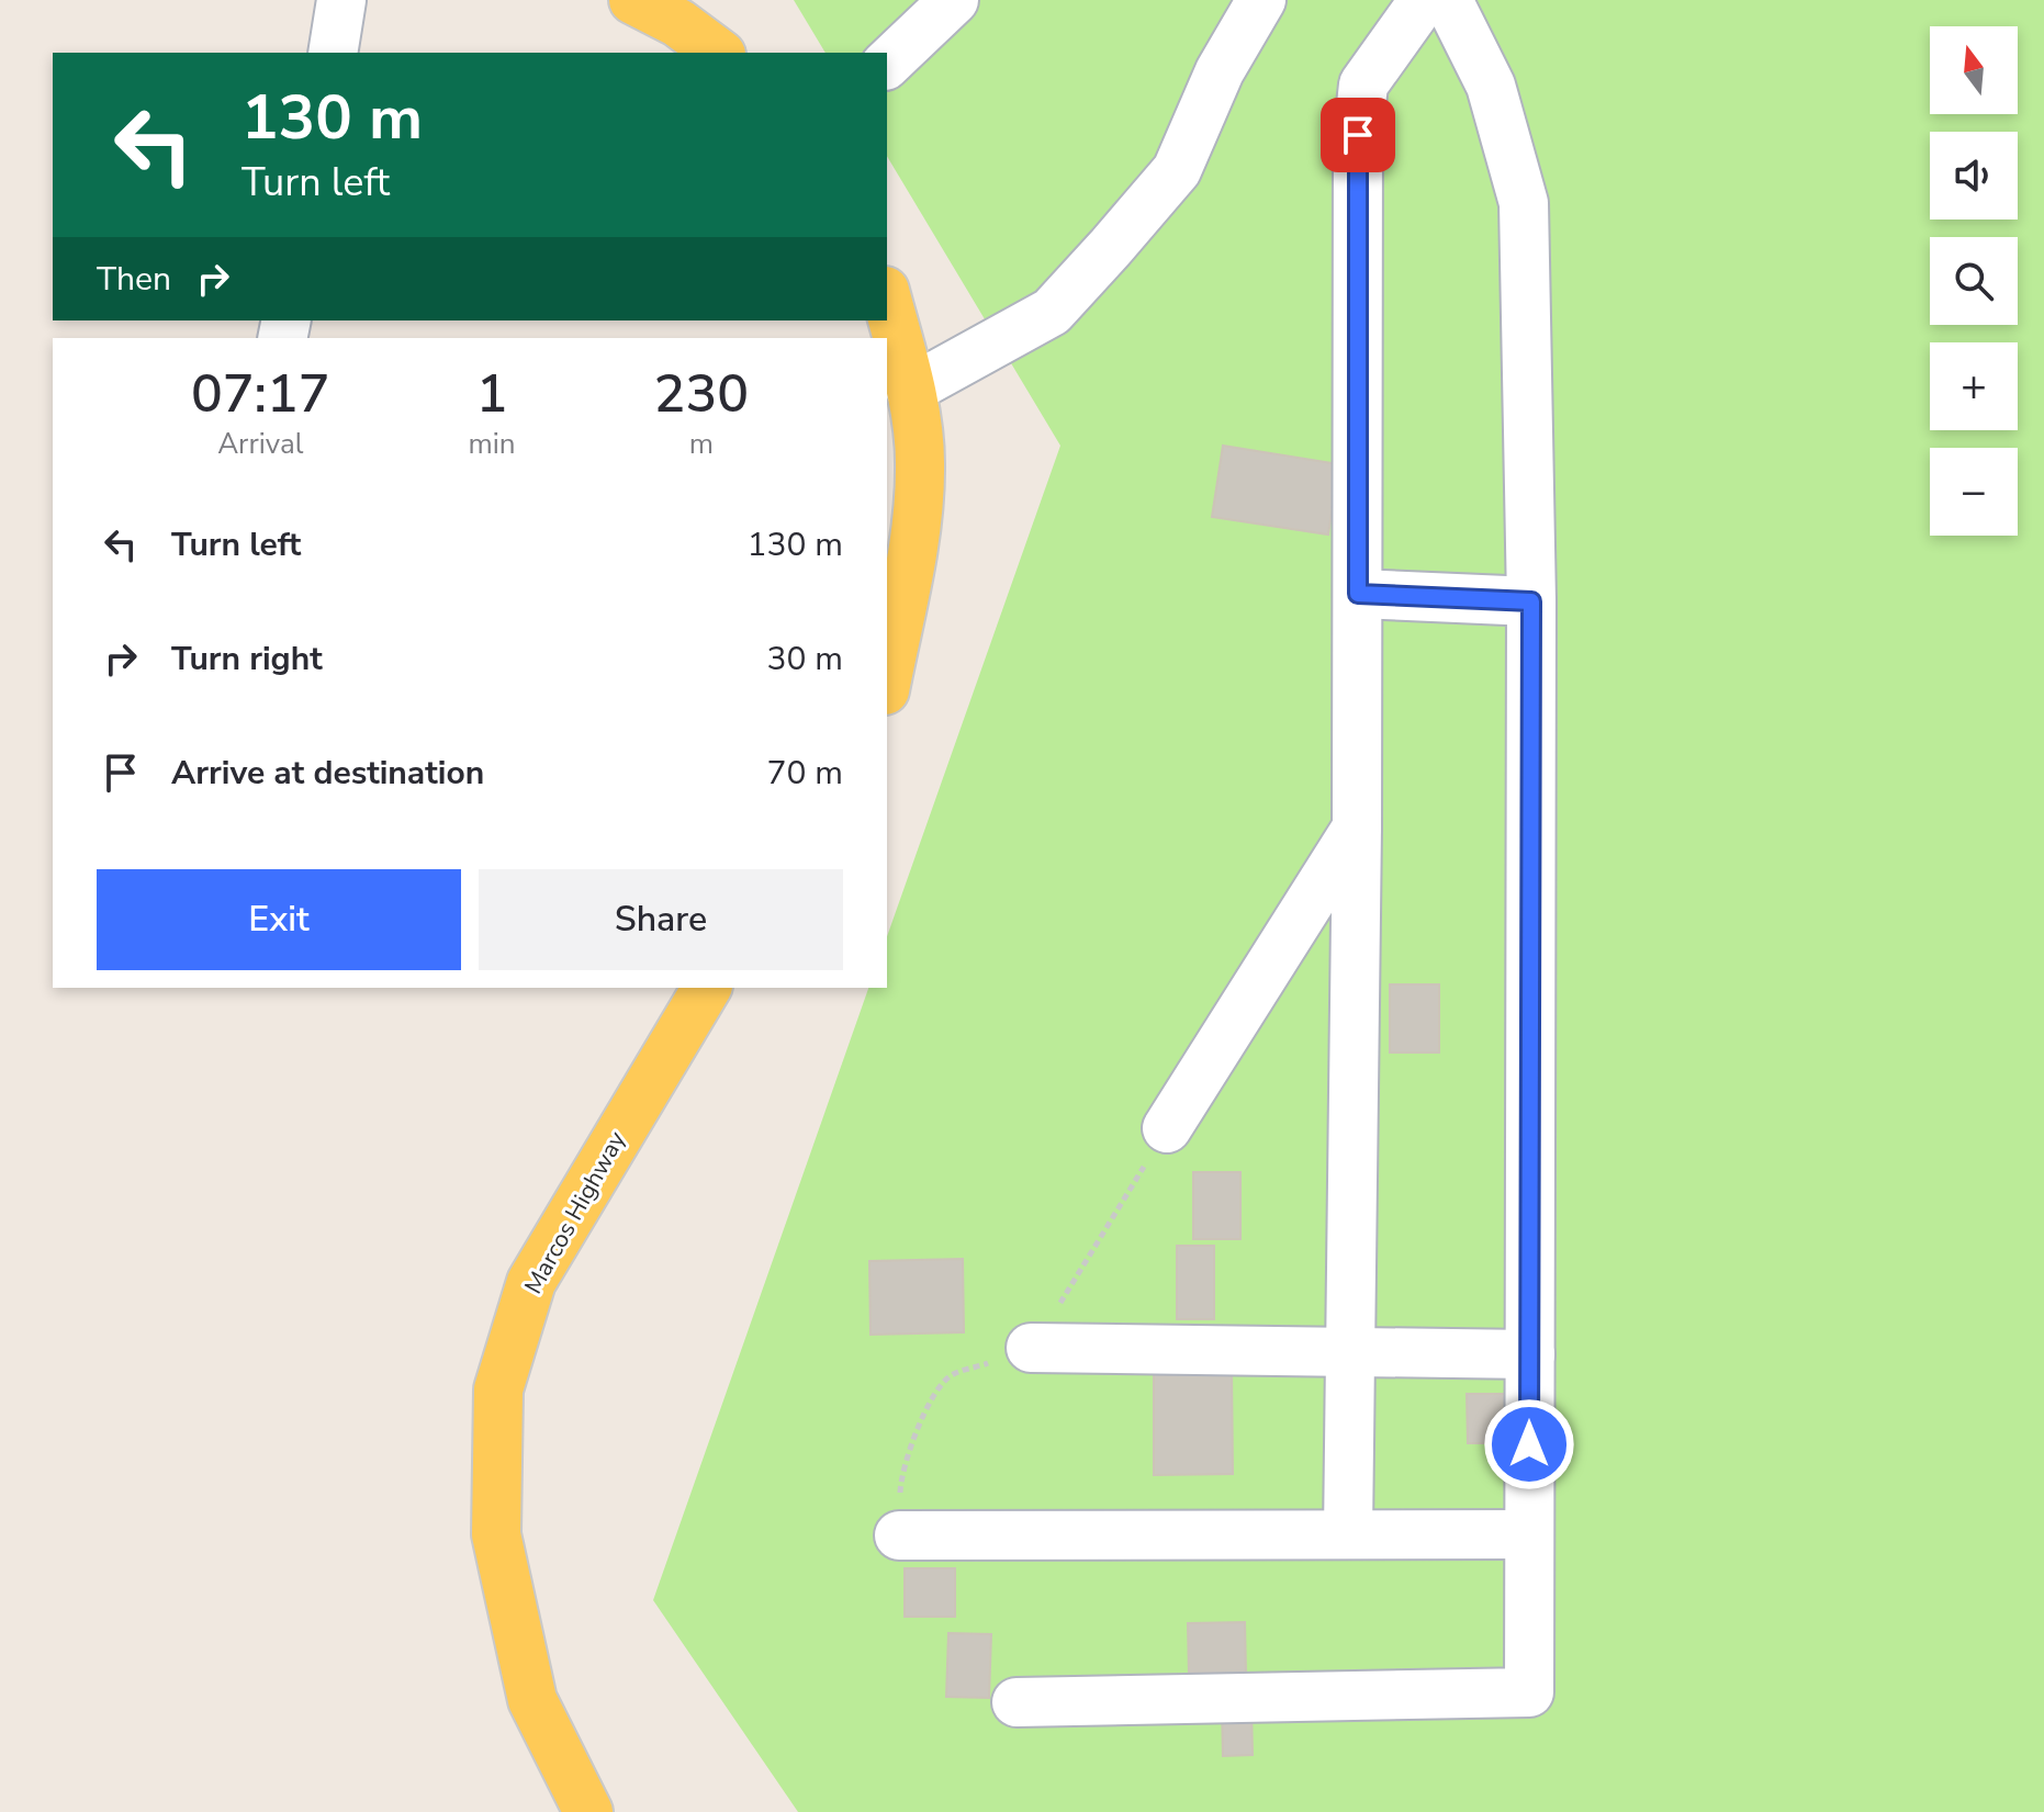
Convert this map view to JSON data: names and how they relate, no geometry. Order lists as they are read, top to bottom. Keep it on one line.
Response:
{"streets":{"main road":["Marcos Highway"]},"north":"top","page":{"map_buttons":["+","−"],"turn":["130 m","Turn left"],"then":"Then","eta":["07:17","Arrival","1","min","230","m"],"list":[{"name":"Turn left","value":"130 m"},{"name":"Turn right","value":"30 m"},{"name":"Arrive at destination","value":"70 m"}],"buttons":["Exit","Share"]}}
